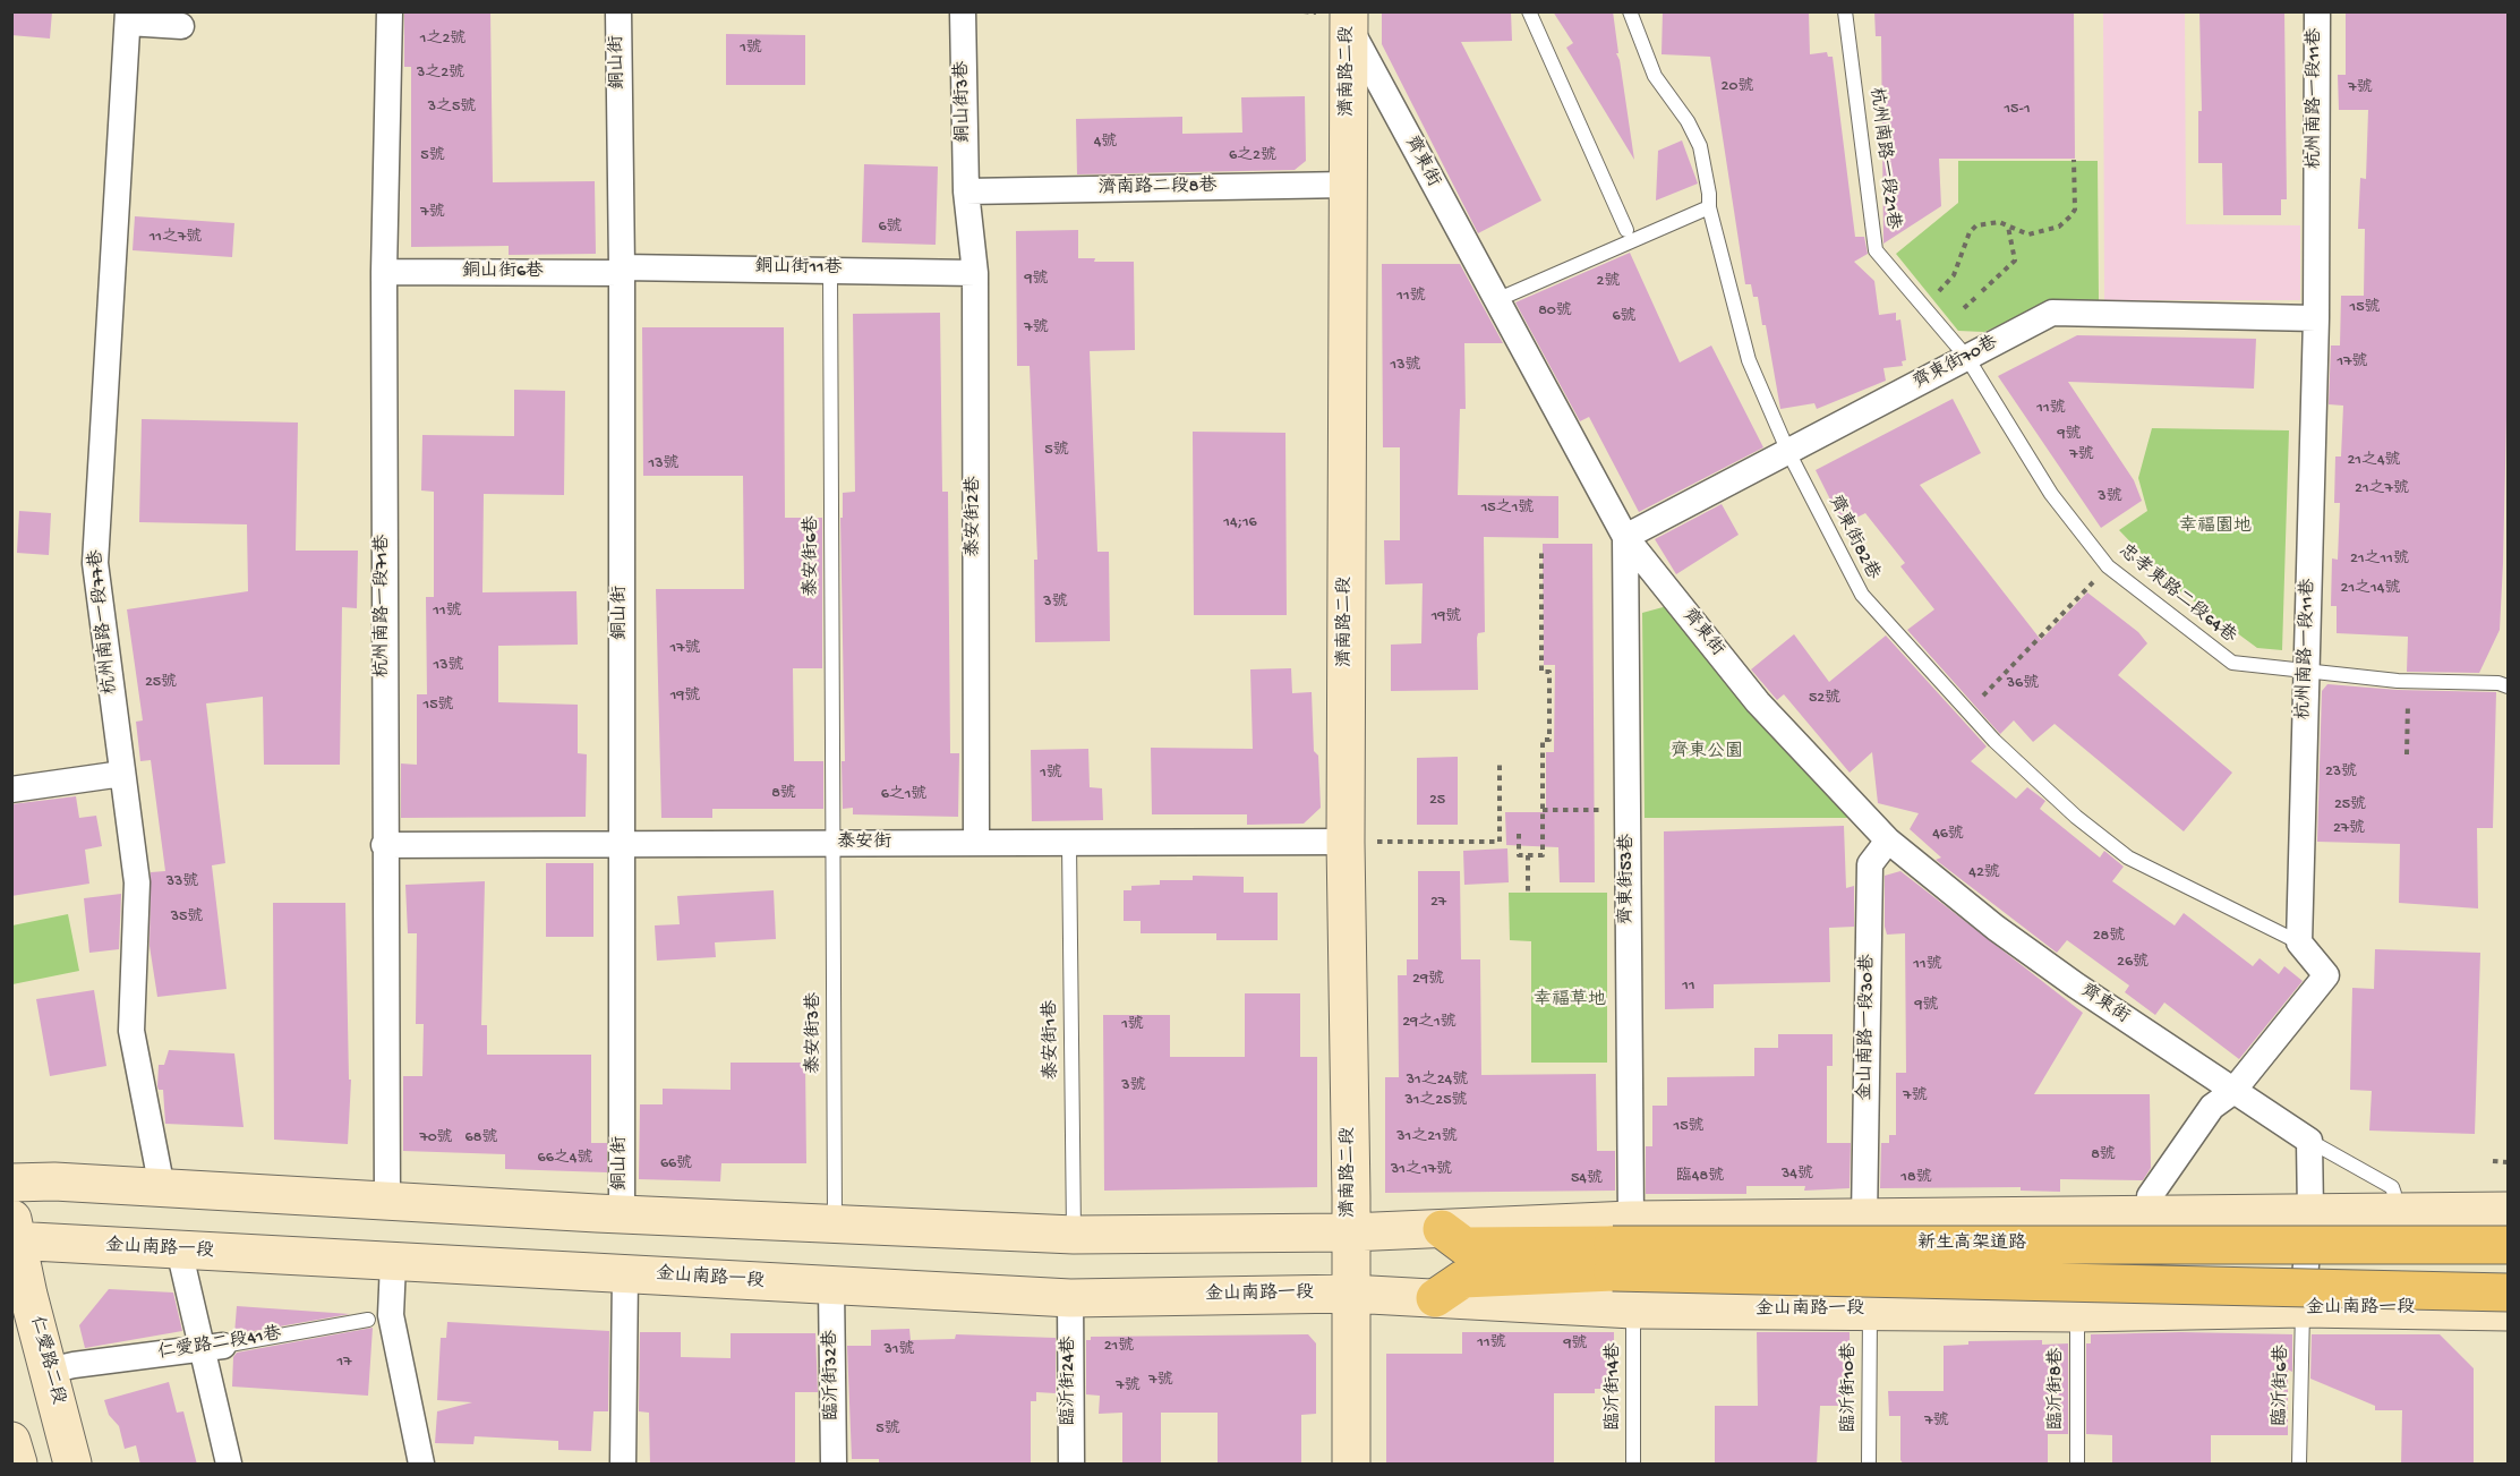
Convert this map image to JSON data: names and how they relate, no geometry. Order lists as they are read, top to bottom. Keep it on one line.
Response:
{"streets":{"highway":["新生高架道路"],"street":["銅山街","濟南路二段","杭州南路一段11巷","銅山街3巷","齊東街","濟南路二段8巷","銅山街11巷","銅山街6巷","齊東街70巷","泰安街2巷","杭州南路一段71巷","杭州南路一段77巷","泰安街","齊東街53巷","金山南路一段30巷","金山南路一段","仁愛路二段41巷","仁愛路二段","臨沂街32巷","臨沂街24巷"],"lane":["杭州南路一段21巷","齊東街82巷","泰安街6巷","忠孝東路二段64巷","泰安街3巷","泰安街1巷","臨沂街6巷","臨沂街14巷","臨沂街10巷","臨沂街8巷"]},"crossings":[["銅山街","銅山街11巷"],["銅山街","銅山街6巷"],["銅山街","泰安街"],["濟南路二段","齊東街"],["濟南路二段","濟南路二段8巷"],["濟南路二段","泰安街"],["濟南路二段","金山南路一段"],["杭州南路一段11巷","齊東街70巷"],["杭州南路一段11巷","齊東街82巷"],["杭州南路一段11巷","忠孝東路二段64巷"],["銅山街3巷","濟南路二段8巷"],["銅山街3巷","泰安街2巷"],["杭州南路一段21巷","齊東街70巷"],["杭州南路一段21巷","忠孝東路二段64巷"],["齊東街","齊東街70巷"],["齊東街","齊東街53巷"],["齊東街","金山南路一段30巷"],["濟南路二段8巷","泰安街2巷"],["銅山街11巷","銅山街6巷"],["銅山街11巷","泰安街2巷"],["銅山街11巷","泰安街6巷"],["銅山街6巷","杭州南路一段71巷"],["齊東街70巷","齊東街82巷"],["齊東街70巷","忠孝東路二段64巷"],["齊東街70巷","齊東街53巷"],["泰安街2巷","泰安街"],["泰安街6巷","泰安街"],["泰安街6巷","泰安街3巷"],["杭州南路一段71巷","泰安街"],["泰安街","泰安街3巷"],["泰安街","泰安街1巷"],["齊東街53巷","新生高架道路"],["金山南路一段","仁愛路二段"],["金山南路一段","臨沂街32巷"],["金山南路一段","臨沂街24巷"],["金山南路一段","臨沂街6巷"],["金山南路一段","臨沂街14巷"],["金山南路一段","臨沂街10巷"],["金山南路一段","臨沂街8巷"],["仁愛路二段41巷","仁愛路二段"]],"parks":["幸福園地","齊東公園","幸福草地"],"house_numbers":["1之2號","1號","3之2號","20號","7號","3之5號","15-1","4號","5號","6之2號","7號","6號","11之7號","9號","2號","11號","15號","80號","6號","7號","17號","13號","11號","9號","5號","7號","21之4號","13號","21之7號","3號","15之1號","14;16","21之11號","21之14號","3號","11號","19號","17號","13號","25號","36號","19號","52號","15號","23號","1號","8號","6之1號","25","25號","27號","46號","42號","33號","27","35號","28號","26號","11號","29號","11","9號","29之1號","1號","31之24號","3號","7號","31之25號","15號","31之21號","70號","68號","8號","66之4號","66號","31之17號","34號","臨48號","18號","54號","11號","9號","21號","31號","17","7號","7號","7號","5號"]}
